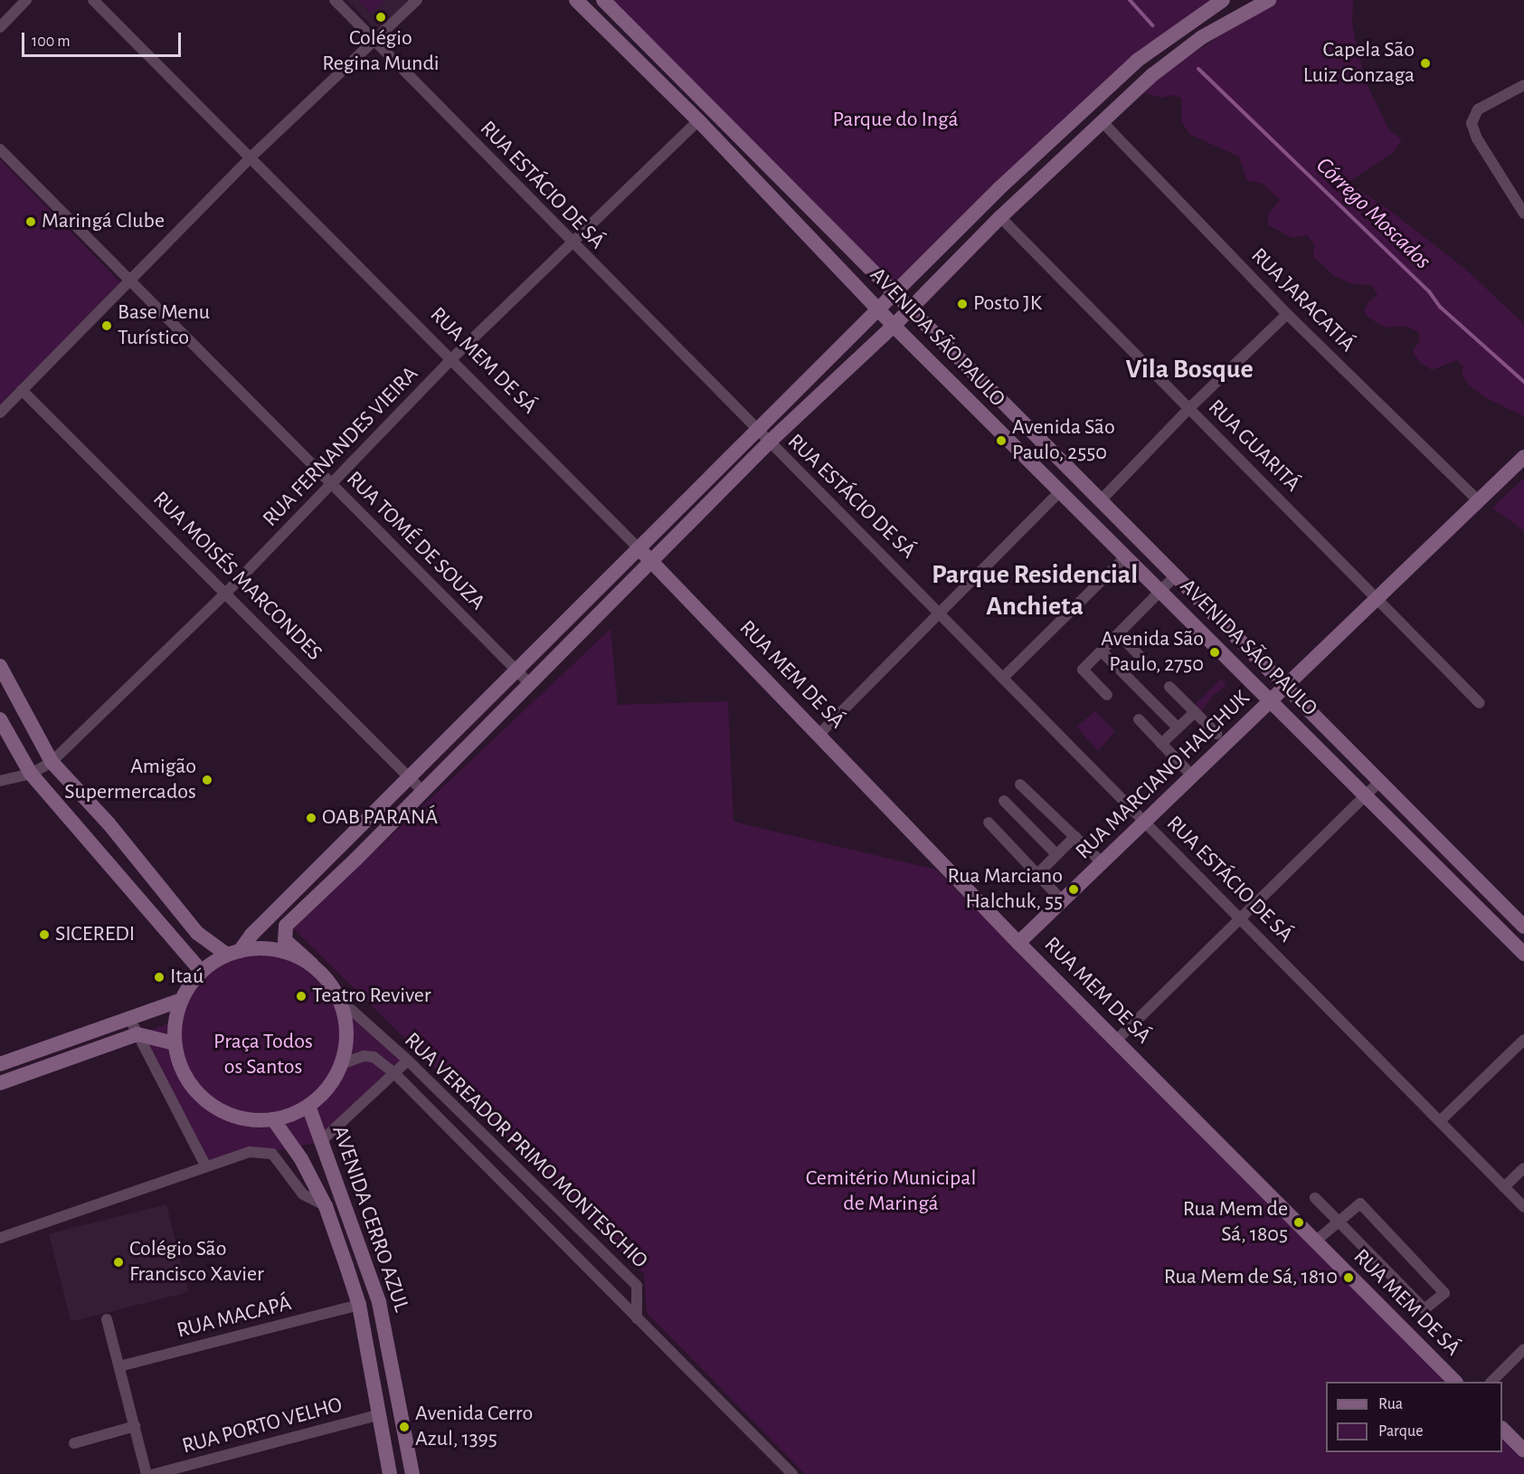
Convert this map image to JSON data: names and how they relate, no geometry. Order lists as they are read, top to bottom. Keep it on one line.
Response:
{"streets":{"main road":["AVENIDA SÃO PAULO","RUA MEM DE SÁ","RUA MARCIANO HALCHUK","AVENIDA CERRO AZUL"],"street":["RUA ESTÁCIO DE SÁ","RUA JARACATIÁ","RUA GUARITÁ","RUA FERNANDES VIEIRA","RUA TOMÉ DE SOUZA","RUA MOISÉS MARCONDES","RUA VEREADOR PRIMO MONTESCHIO","RUA MACAPÁ","RUA PORTO VELHO"]},"crossings":[["RUA ESTÁCIO DE SÁ","RUA FERNANDES VIEIRA"],["RUA ESTÁCIO DE SÁ","RUA MARCIANO HALCHUK"],["RUA JARACATIÁ","RUA MARCIANO HALCHUK"],["AVENIDA SÃO PAULO","RUA FERNANDES VIEIRA"],["AVENIDA SÃO PAULO","RUA MARCIANO HALCHUK"],["RUA MEM DE SÁ","RUA FERNANDES VIEIRA"],["RUA MEM DE SÁ","RUA MARCIANO HALCHUK"],["RUA GUARITÁ","RUA MARCIANO HALCHUK"],["RUA FERNANDES VIEIRA","RUA TOMÉ DE SOUZA"],["RUA FERNANDES VIEIRA","RUA MOISÉS MARCONDES"],["RUA VEREADOR PRIMO MONTESCHIO","AVENIDA CERRO AZUL"],["AVENIDA CERRO AZUL","RUA MACAPÁ"],["AVENIDA CERRO AZUL","RUA PORTO VELHO"]],"districts":["Vila Bosque","Parque Residencial Anchieta"],"water":["Córrego Moscados"],"parks":["Parque do Ingá","Praça Todos os Santos","Cemitério Municipal de Maringá"],"places":["Colégio Regina Mundi","Capela São Luiz Gonzaga","Maringá Clube","Posto JK","Base Menu Turístico","Avenida São Paulo, 2550","Avenida São Paulo, 2750","Amigão Supermercados","OAB PARANÁ","Rua Marciano Halchuk, 55","SICEREDI","Itaú","Teatro Reviver","Rua Mem de Sá, 1805","Colégio São Francisco Xavier","Rua Mem de Sá, 1810","Avenida Cerro Azul, 1395"],"legend":["Rua","Parque"],"scale_bar":"100 m"}
